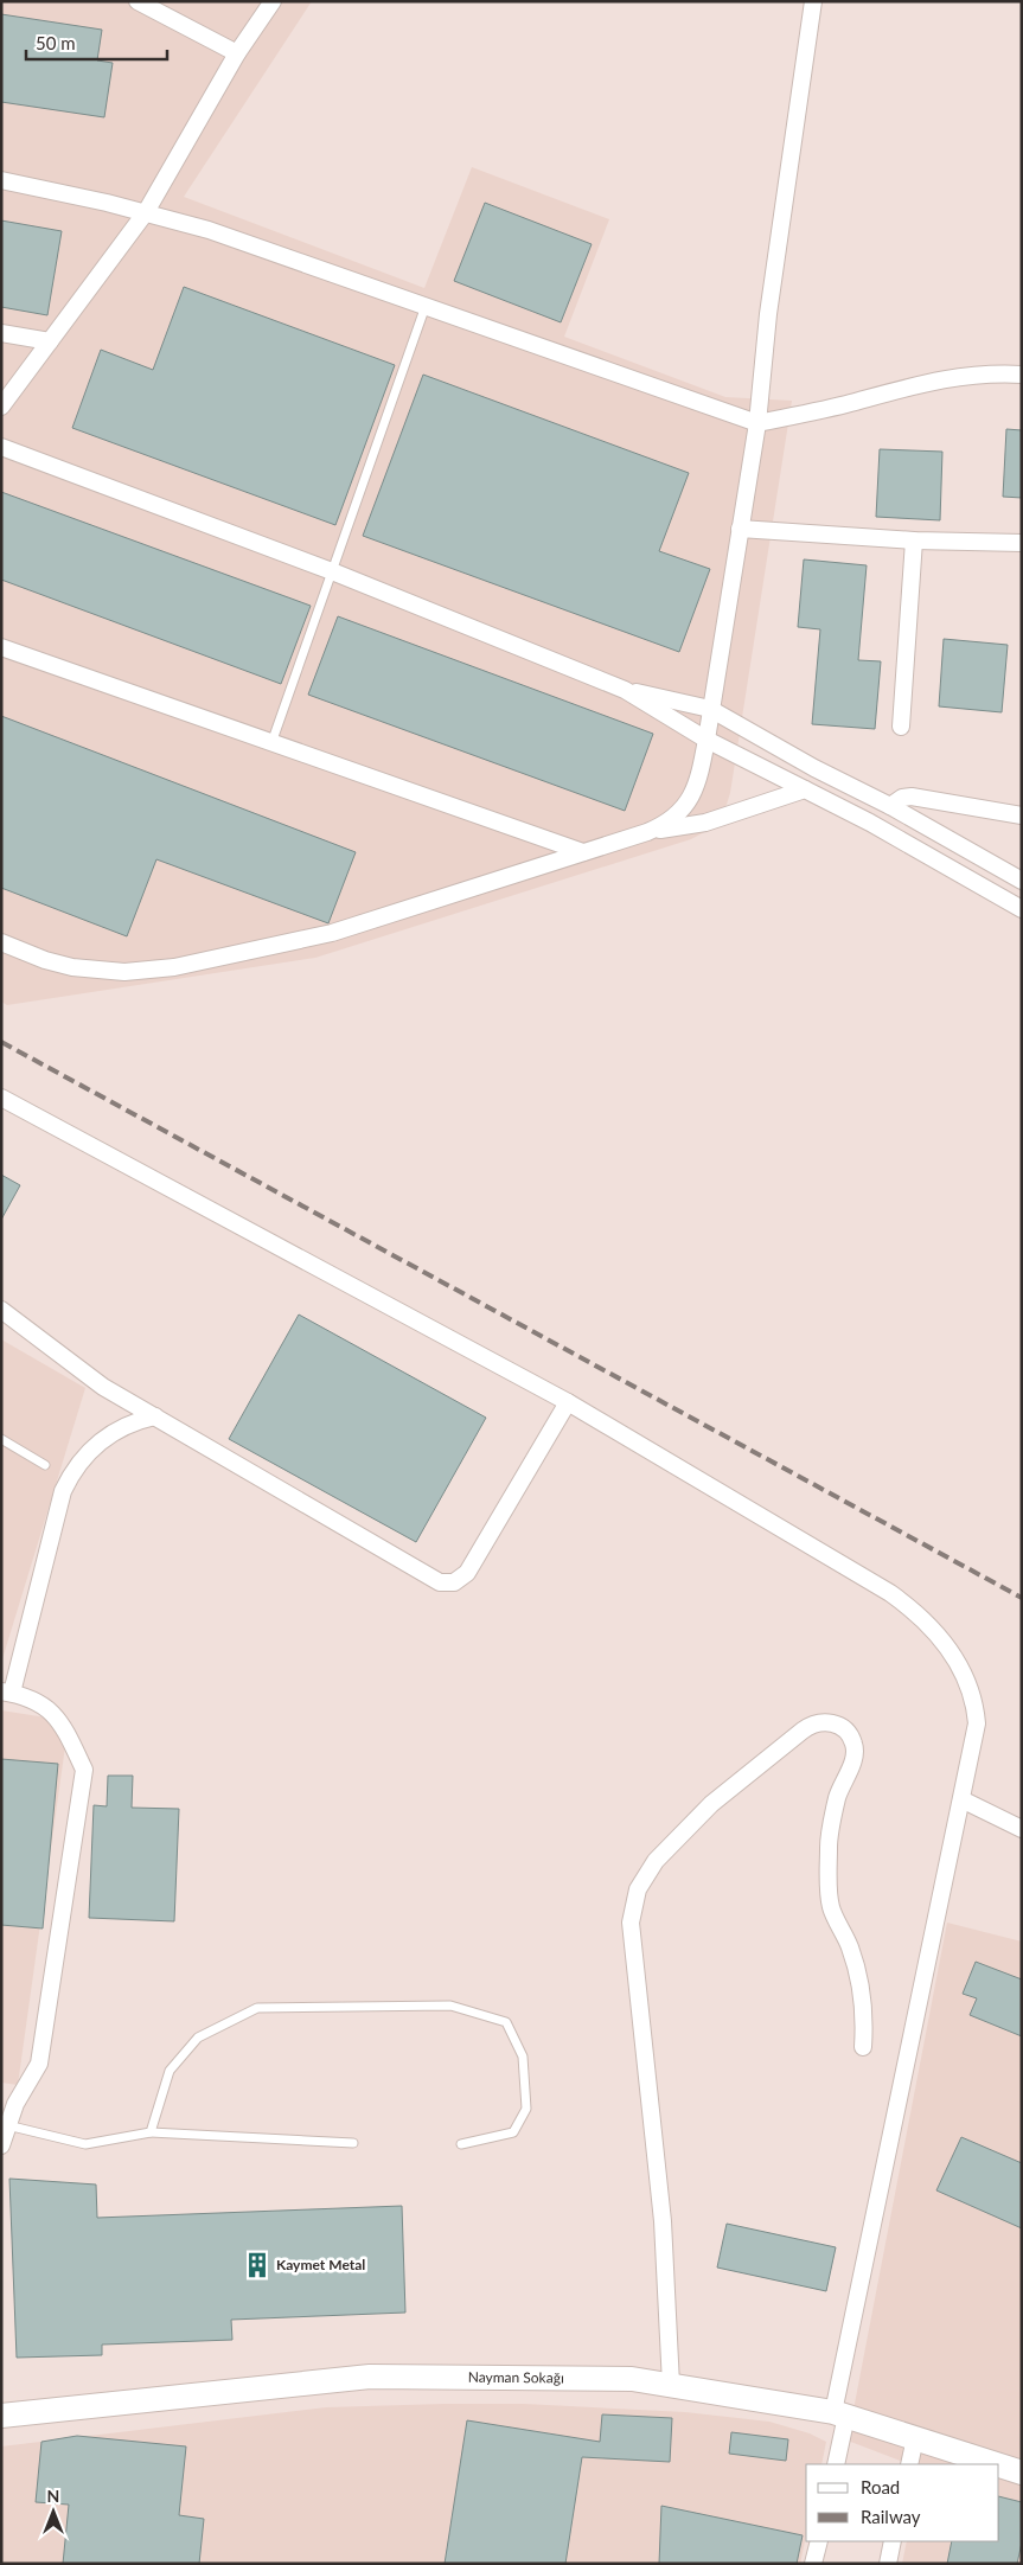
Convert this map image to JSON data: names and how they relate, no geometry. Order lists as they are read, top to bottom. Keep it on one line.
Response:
{"streets":{"street":["Nayman Sokağı"]},"places":{"building":["Kaymet Metal"]},"legend":["Road","Railway"],"scale_bar":"50 m","north":"top"}
